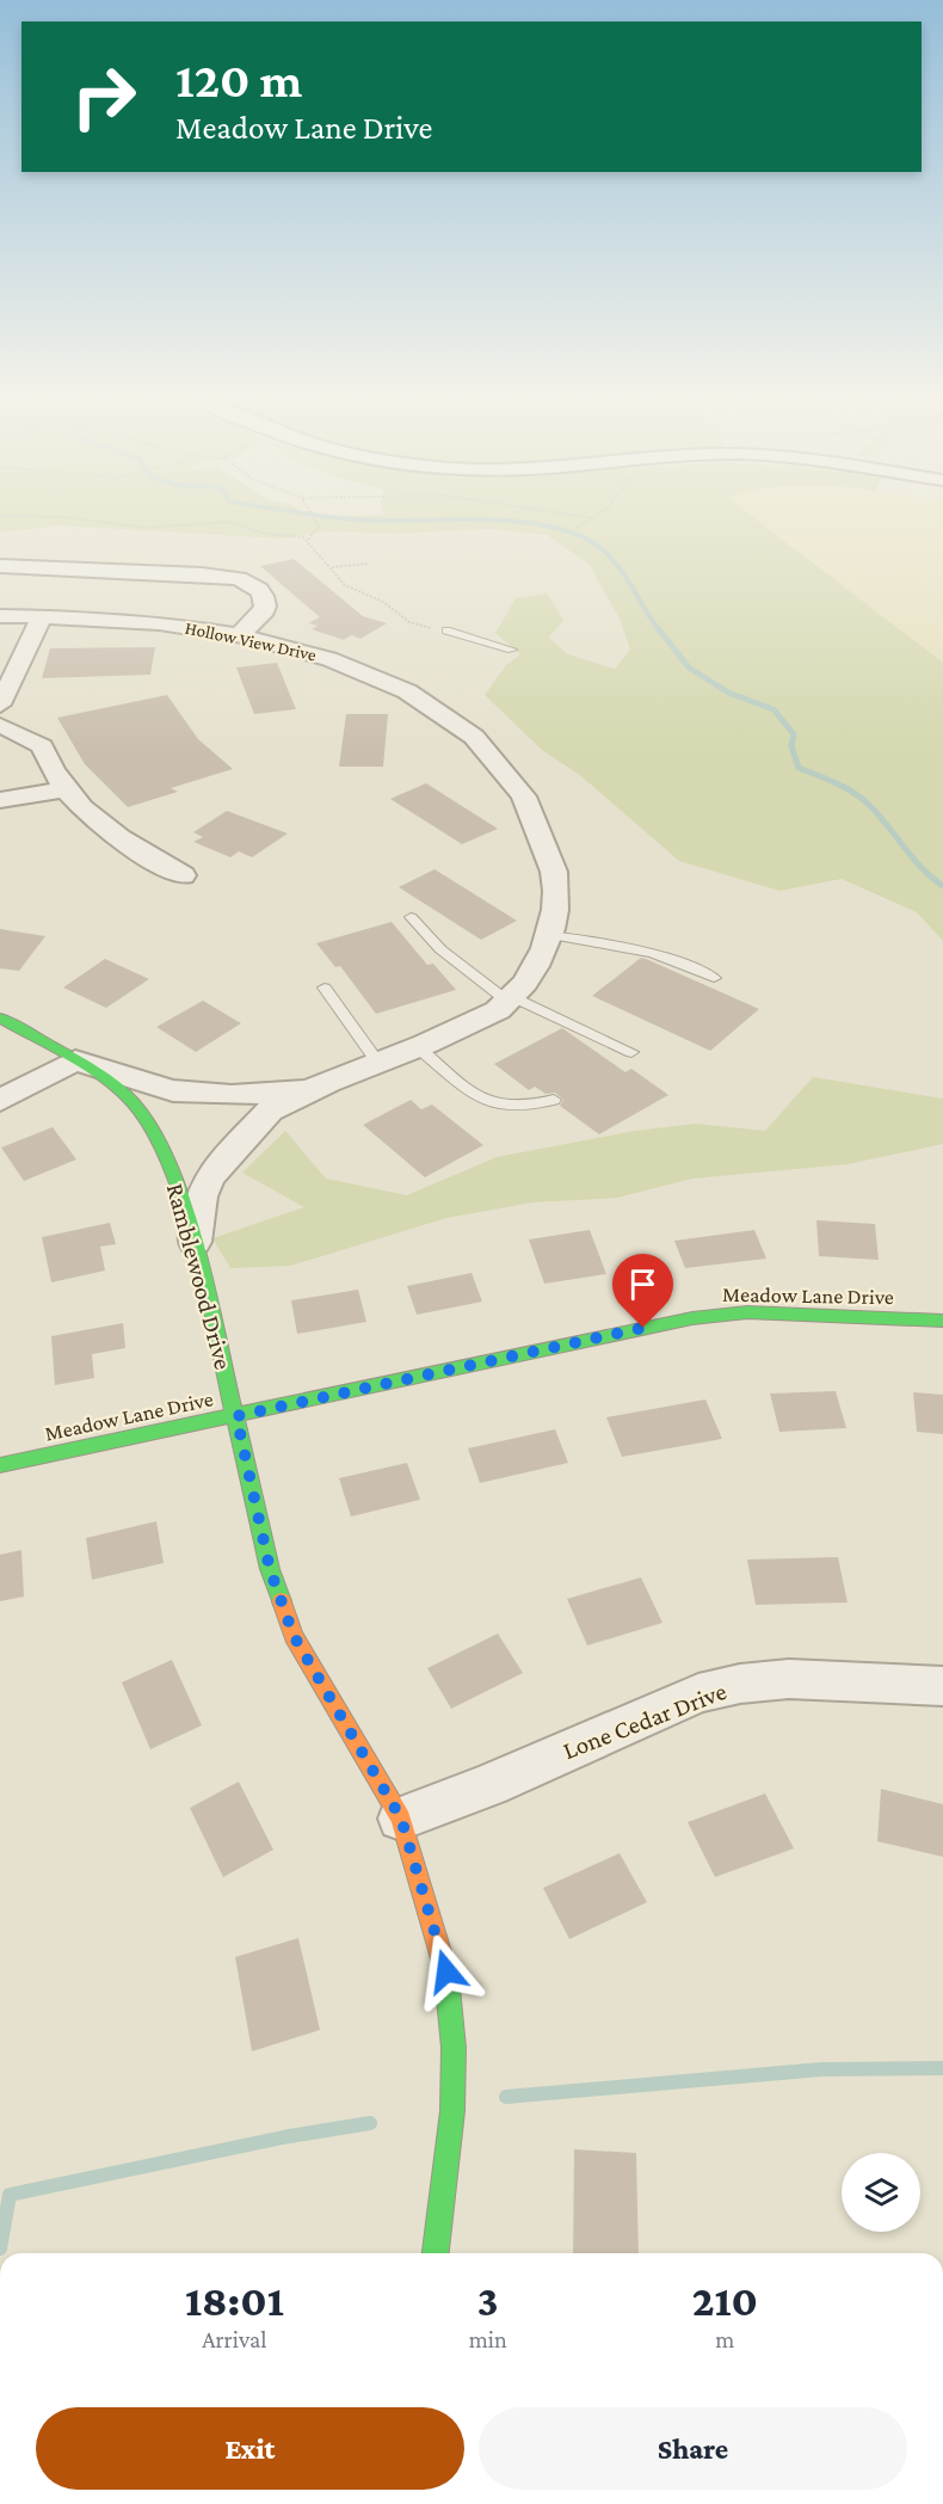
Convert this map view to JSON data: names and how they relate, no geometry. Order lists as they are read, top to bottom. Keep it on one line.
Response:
{"streets":{"street":["Hollow View Drive","Ramblewood Drive","Meadow Lane Drive","Lone Cedar Drive"]},"crossings":[["Hollow View Drive","Ramblewood Drive"],["Ramblewood Drive","Meadow Lane Drive"],["Ramblewood Drive","Lone Cedar Drive"]],"page":{"turn":["120 m","Meadow Lane Drive"],"eta":["18:01","Arrival","3","min","210","m"],"buttons":["Exit","Share"]}}
